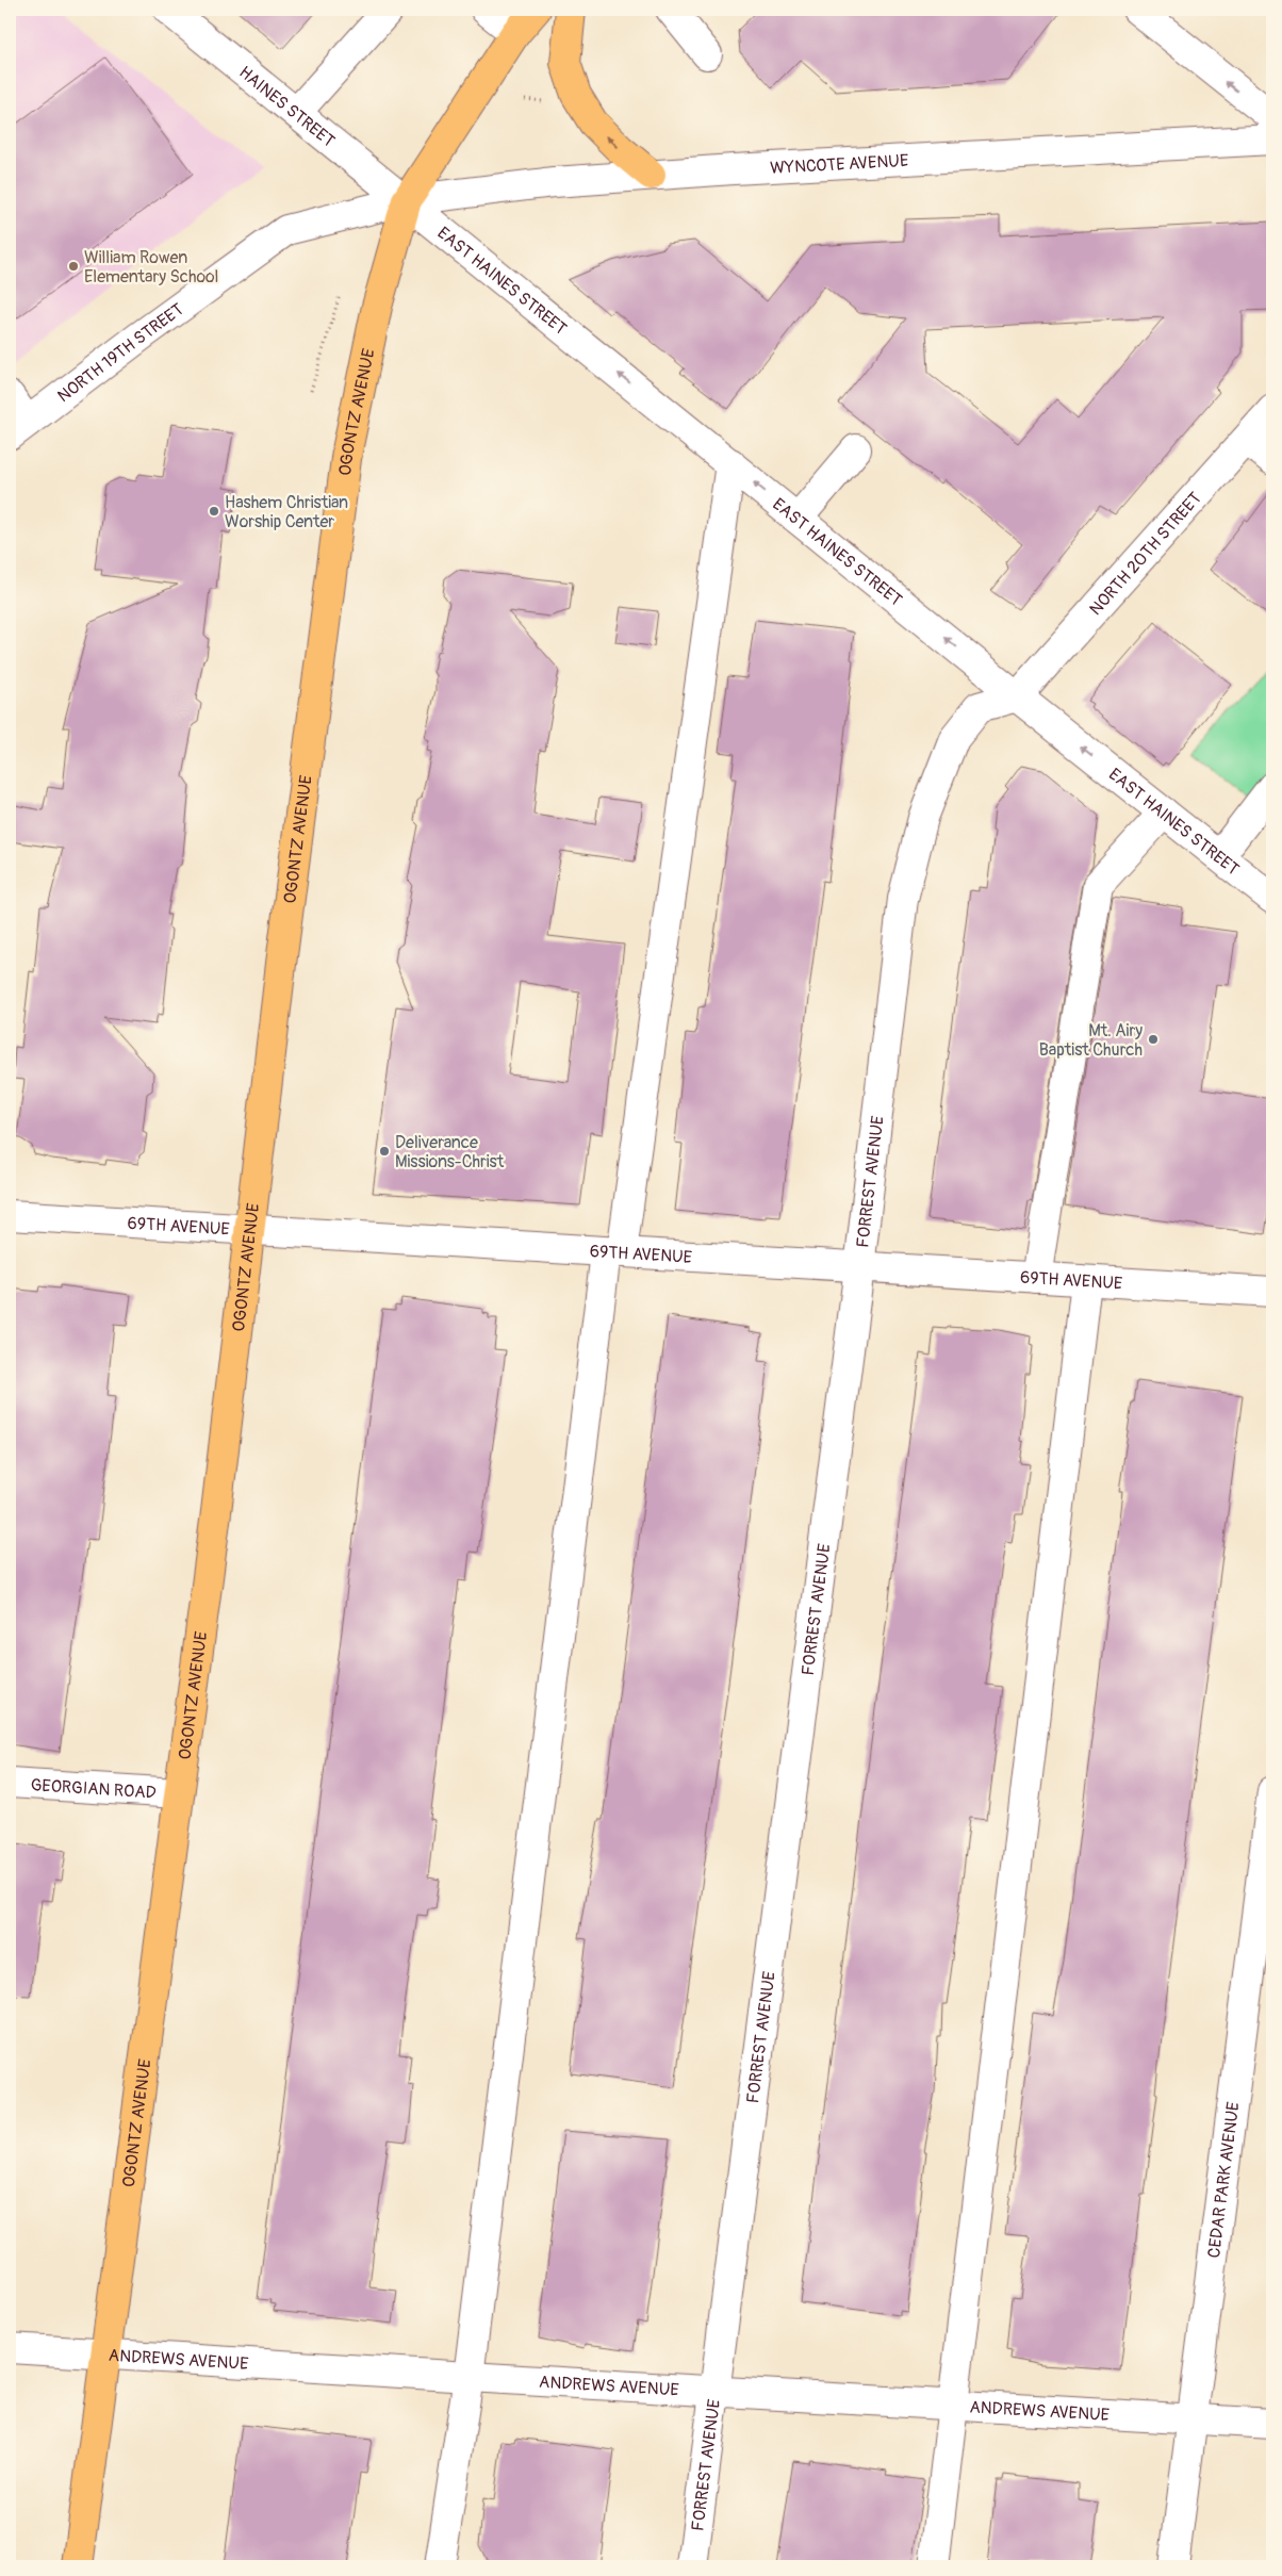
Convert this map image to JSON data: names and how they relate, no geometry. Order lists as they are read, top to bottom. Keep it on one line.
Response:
{"streets":{"main road":["OGONTZ AVENUE"],"street":["HAINES STREET","WYNCOTE AVENUE","EAST HAINES STREET","NORTH 19TH STREET","NORTH 20TH STREET","FORREST AVENUE","69TH AVENUE","GEORGIAN ROAD","CEDAR PARK AVENUE","ANDREWS AVENUE"]},"crossings":[["HAINES STREET","WYNCOTE AVENUE"],["HAINES STREET","EAST HAINES STREET"],["HAINES STREET","NORTH 19TH STREET"],["HAINES STREET","OGONTZ AVENUE"],["WYNCOTE AVENUE","EAST HAINES STREET"],["WYNCOTE AVENUE","NORTH 19TH STREET"],["WYNCOTE AVENUE","OGONTZ AVENUE"],["EAST HAINES STREET","NORTH 19TH STREET"],["EAST HAINES STREET","OGONTZ AVENUE"],["EAST HAINES STREET","NORTH 20TH STREET"],["EAST HAINES STREET","FORREST AVENUE"],["NORTH 19TH STREET","OGONTZ AVENUE"],["OGONTZ AVENUE","69TH AVENUE"],["OGONTZ AVENUE","GEORGIAN ROAD"],["OGONTZ AVENUE","ANDREWS AVENUE"],["NORTH 20TH STREET","FORREST AVENUE"],["FORREST AVENUE","69TH AVENUE"],["FORREST AVENUE","ANDREWS AVENUE"],["CEDAR PARK AVENUE","ANDREWS AVENUE"]],"one_way":["EAST HAINES STREET"],"places":["William Rowen Elementary School","Hashem Christian Worship Center","Mt. Airy Baptist Church","Deliverance Missions-Christ"]}
